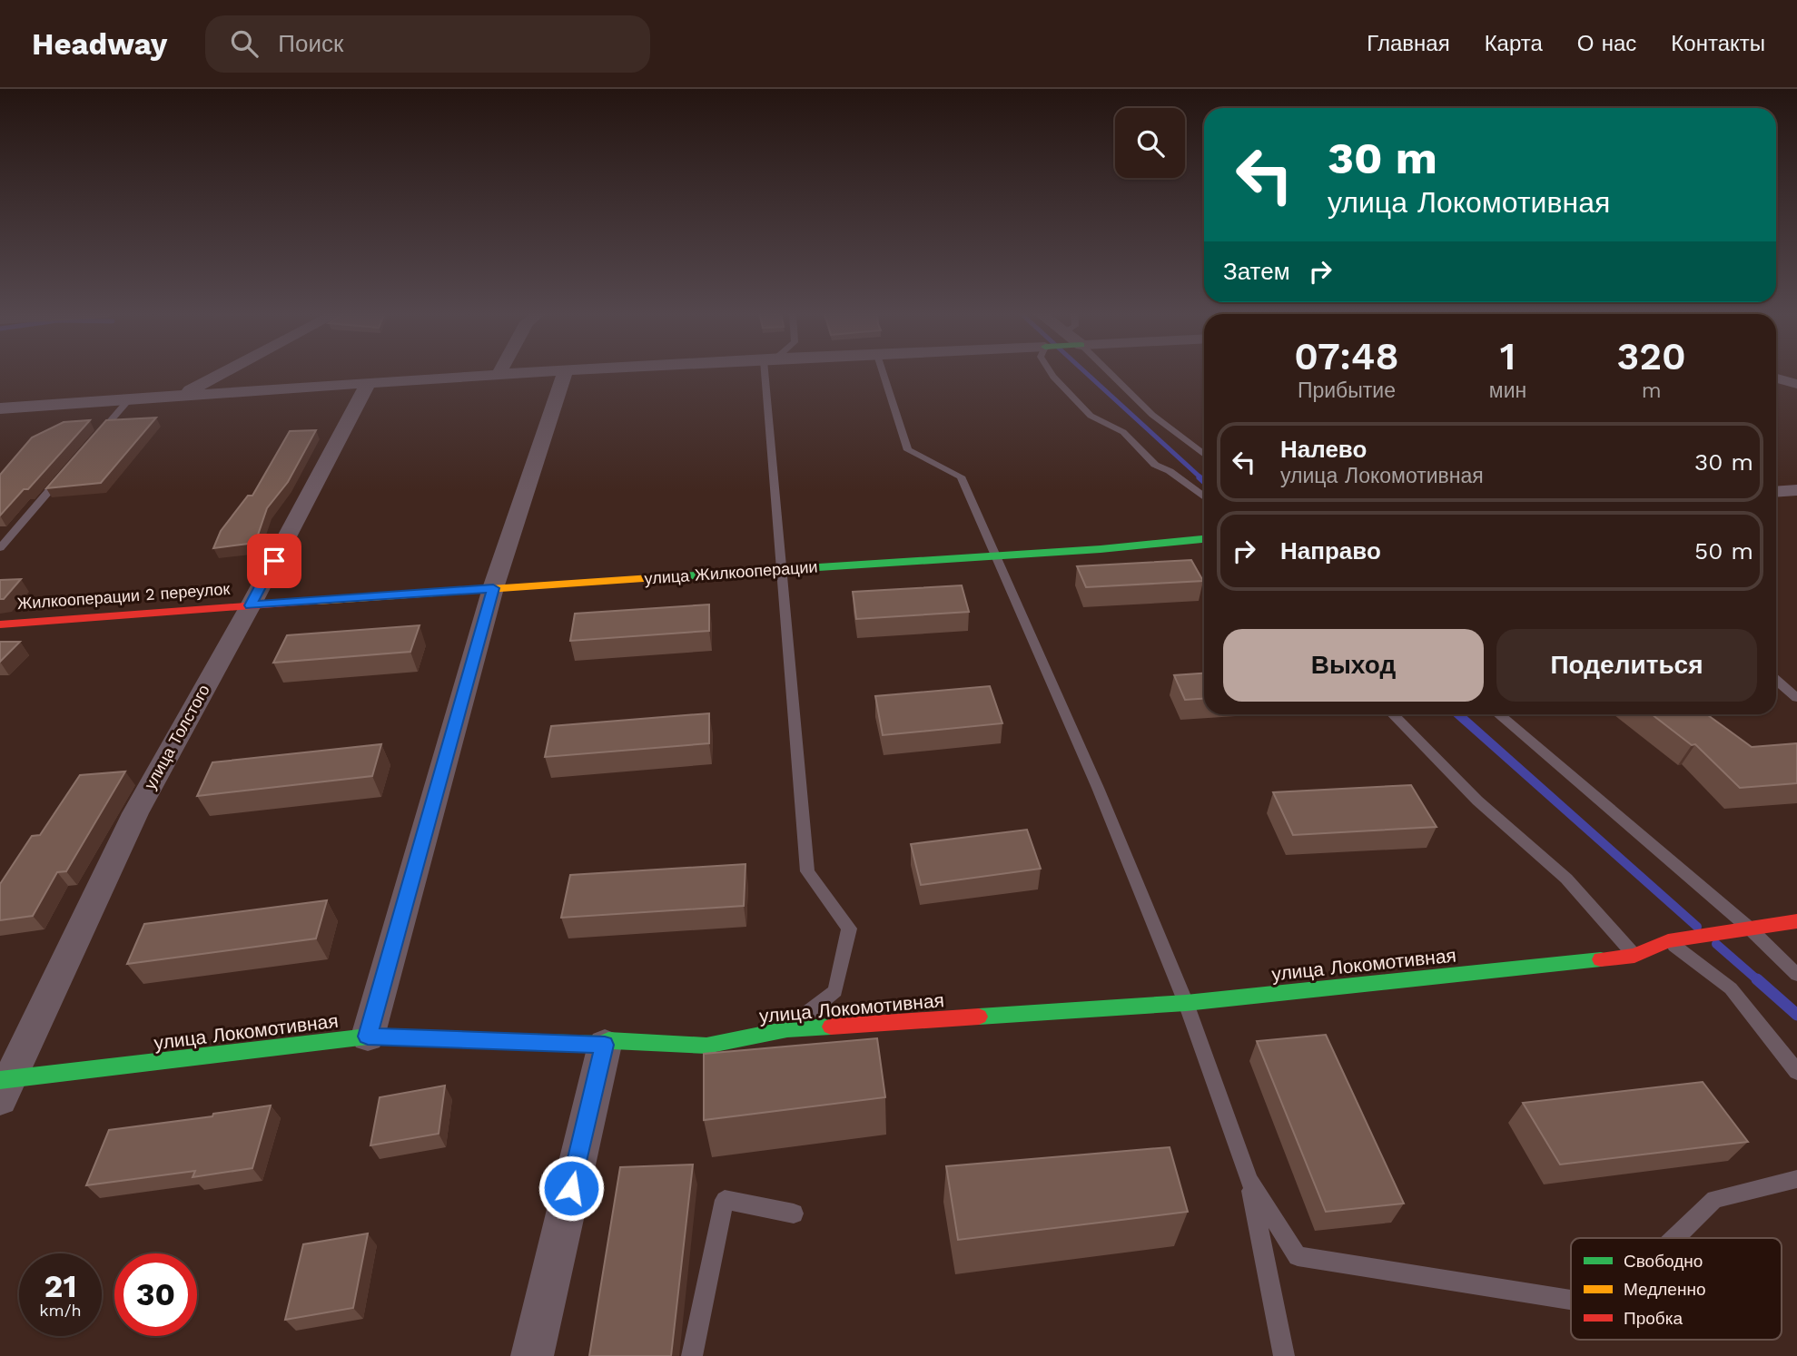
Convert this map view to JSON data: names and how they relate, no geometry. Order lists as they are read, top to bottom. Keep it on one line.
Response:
{"streets":{"street":["улица Жилкооперации","Жилкооперации 2 переулок","улица Толстого","улица Локомотивная"]},"crossings":[["улица Жилкооперации","Жилкооперации 2 переулок"],["улица Жилкооперации","улица Толстого"],["Жилкооперации 2 переулок","улица Толстого"],["улица Толстого","улица Локомотивная"]],"legend":["Свободно","Медленно","Пробка"],"page":{"header":"Headway","search":"Поиск","nav":["Главная","Карта","О нас","Контакты"],"turn":["30 m","улица Локомотивная"],"then":"Затем","eta":["07:48","Прибытие","1","мин","320","m"],"list":[{"name":"Налево","note":"улица Локомотивная","value":"30 m"},{"name":"Направо","value":"50 m"}],"buttons":["Выход","Поделиться"],"speed":"21 km/h","limit":"30"}}
